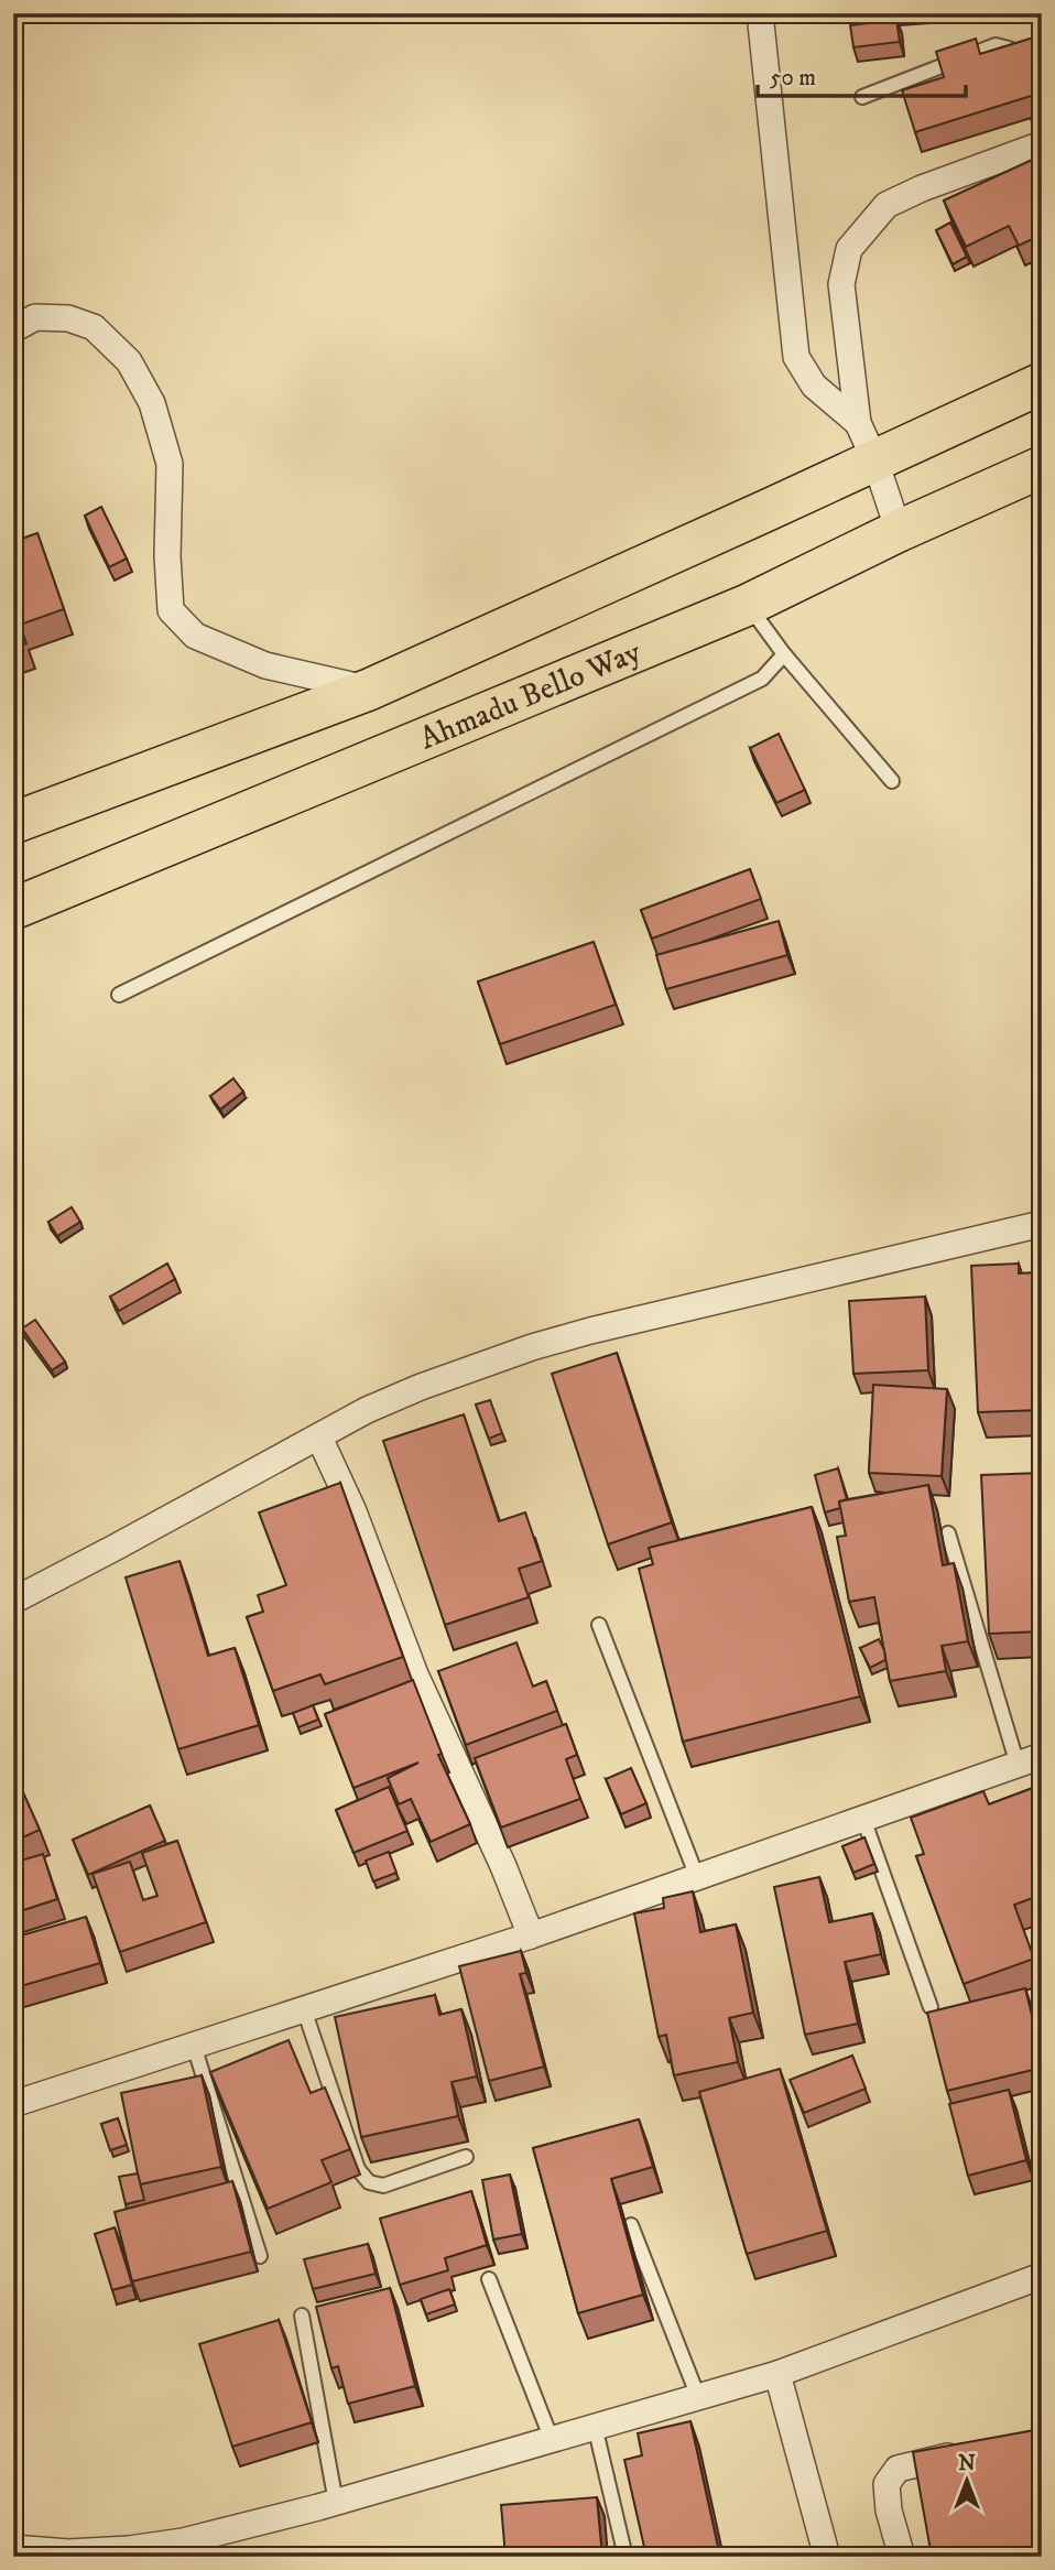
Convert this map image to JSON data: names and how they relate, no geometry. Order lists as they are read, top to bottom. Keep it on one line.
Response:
{"streets":{"main road":["Ahmadu Bello Way"]},"scale_bar":"50 m","north":"top"}
